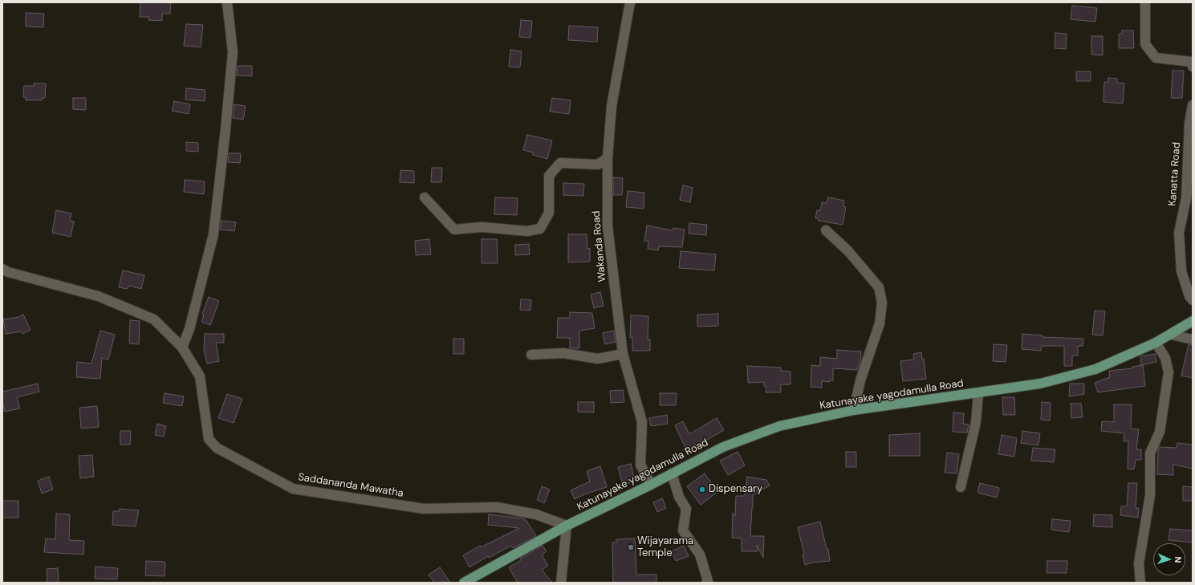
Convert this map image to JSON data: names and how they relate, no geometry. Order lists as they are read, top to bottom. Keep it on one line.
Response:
{"streets":{"main road":["Katunayake yagodamulla Road"],"street":["Kanatta Road","Wakanda Road","Saddananda Mawatha"]},"crossings":[["Wakanda Road","Katunayake yagodamulla Road"],["Katunayake yagodamulla Road","Saddananda Mawatha"]],"places":["Dispensary","Wijayarama Temple"],"north":"right"}
